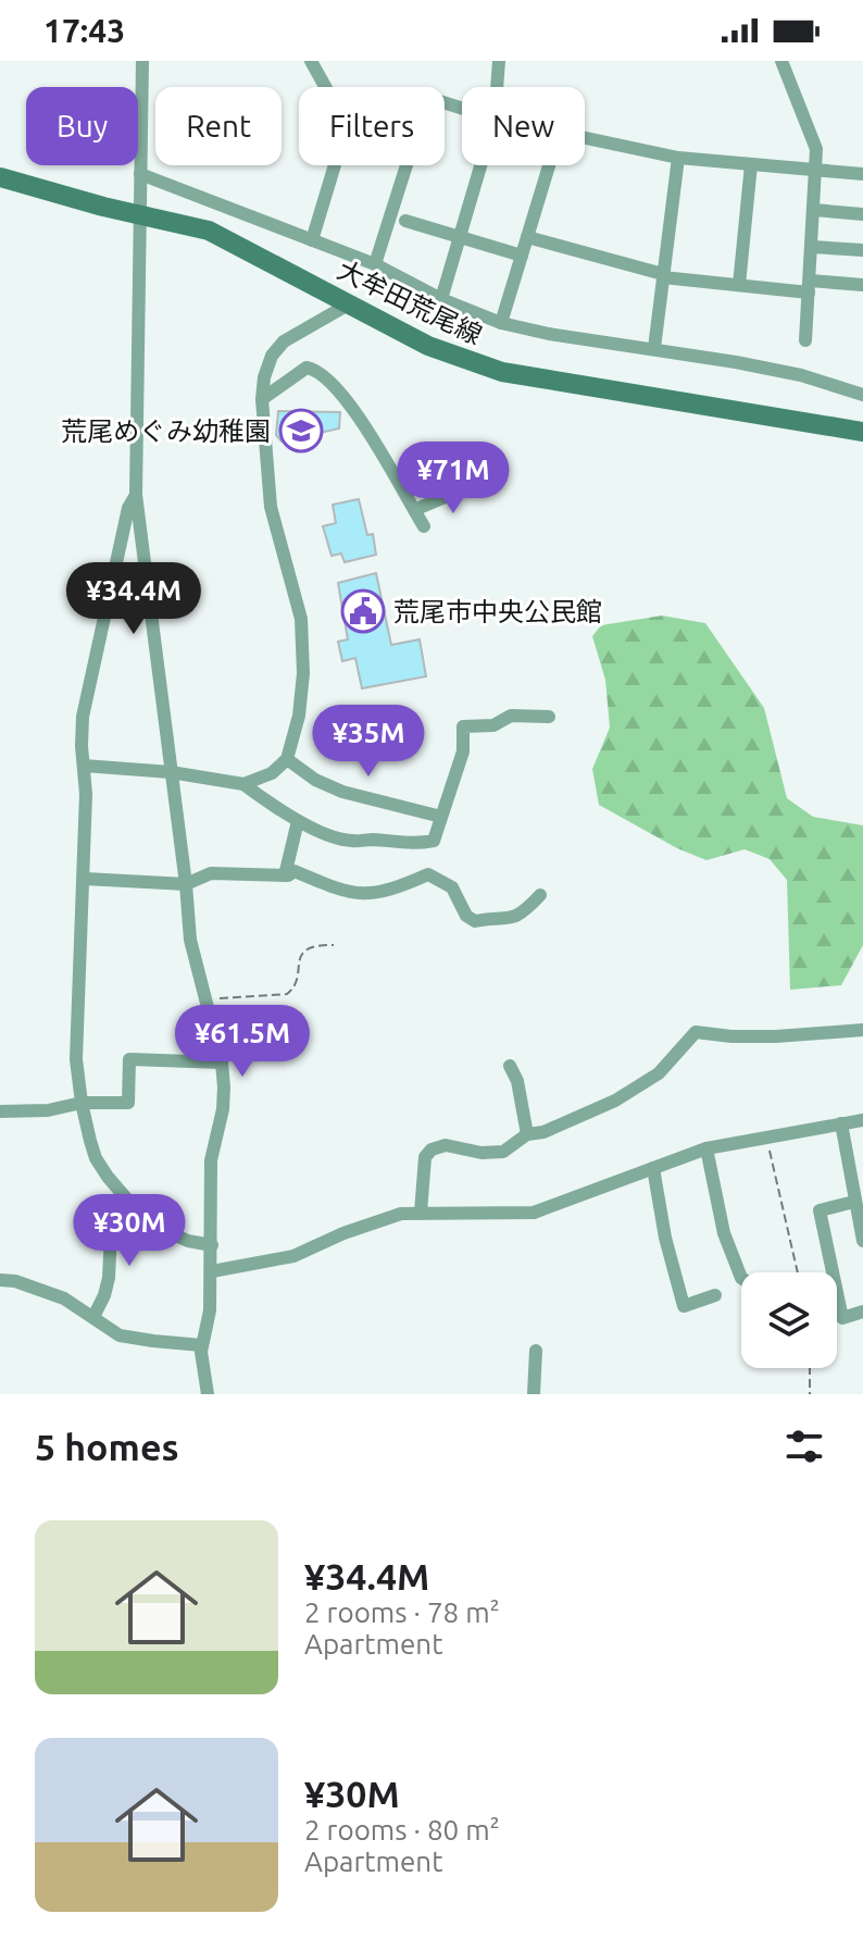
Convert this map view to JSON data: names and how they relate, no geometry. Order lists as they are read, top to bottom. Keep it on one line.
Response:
{"streets":{"main road":["大牟田荒尾線"]},"places":{"school or university":["荒尾めぐみ幼稚園"],"public building":["荒尾市中央公民館"]},"page":{"status":"17:43","chip":["Buy","Rent","Filters","New"],"price":["¥71M","¥34.4M","¥35M","¥61.5M","¥30M"],"heading":"5 homes","list":[{"name":"¥34.4M","note":"2 rooms · 78 m² · Apartment"},{"name":"¥30M","note":"2 rooms · 80 m² · Apartment"}]}}
